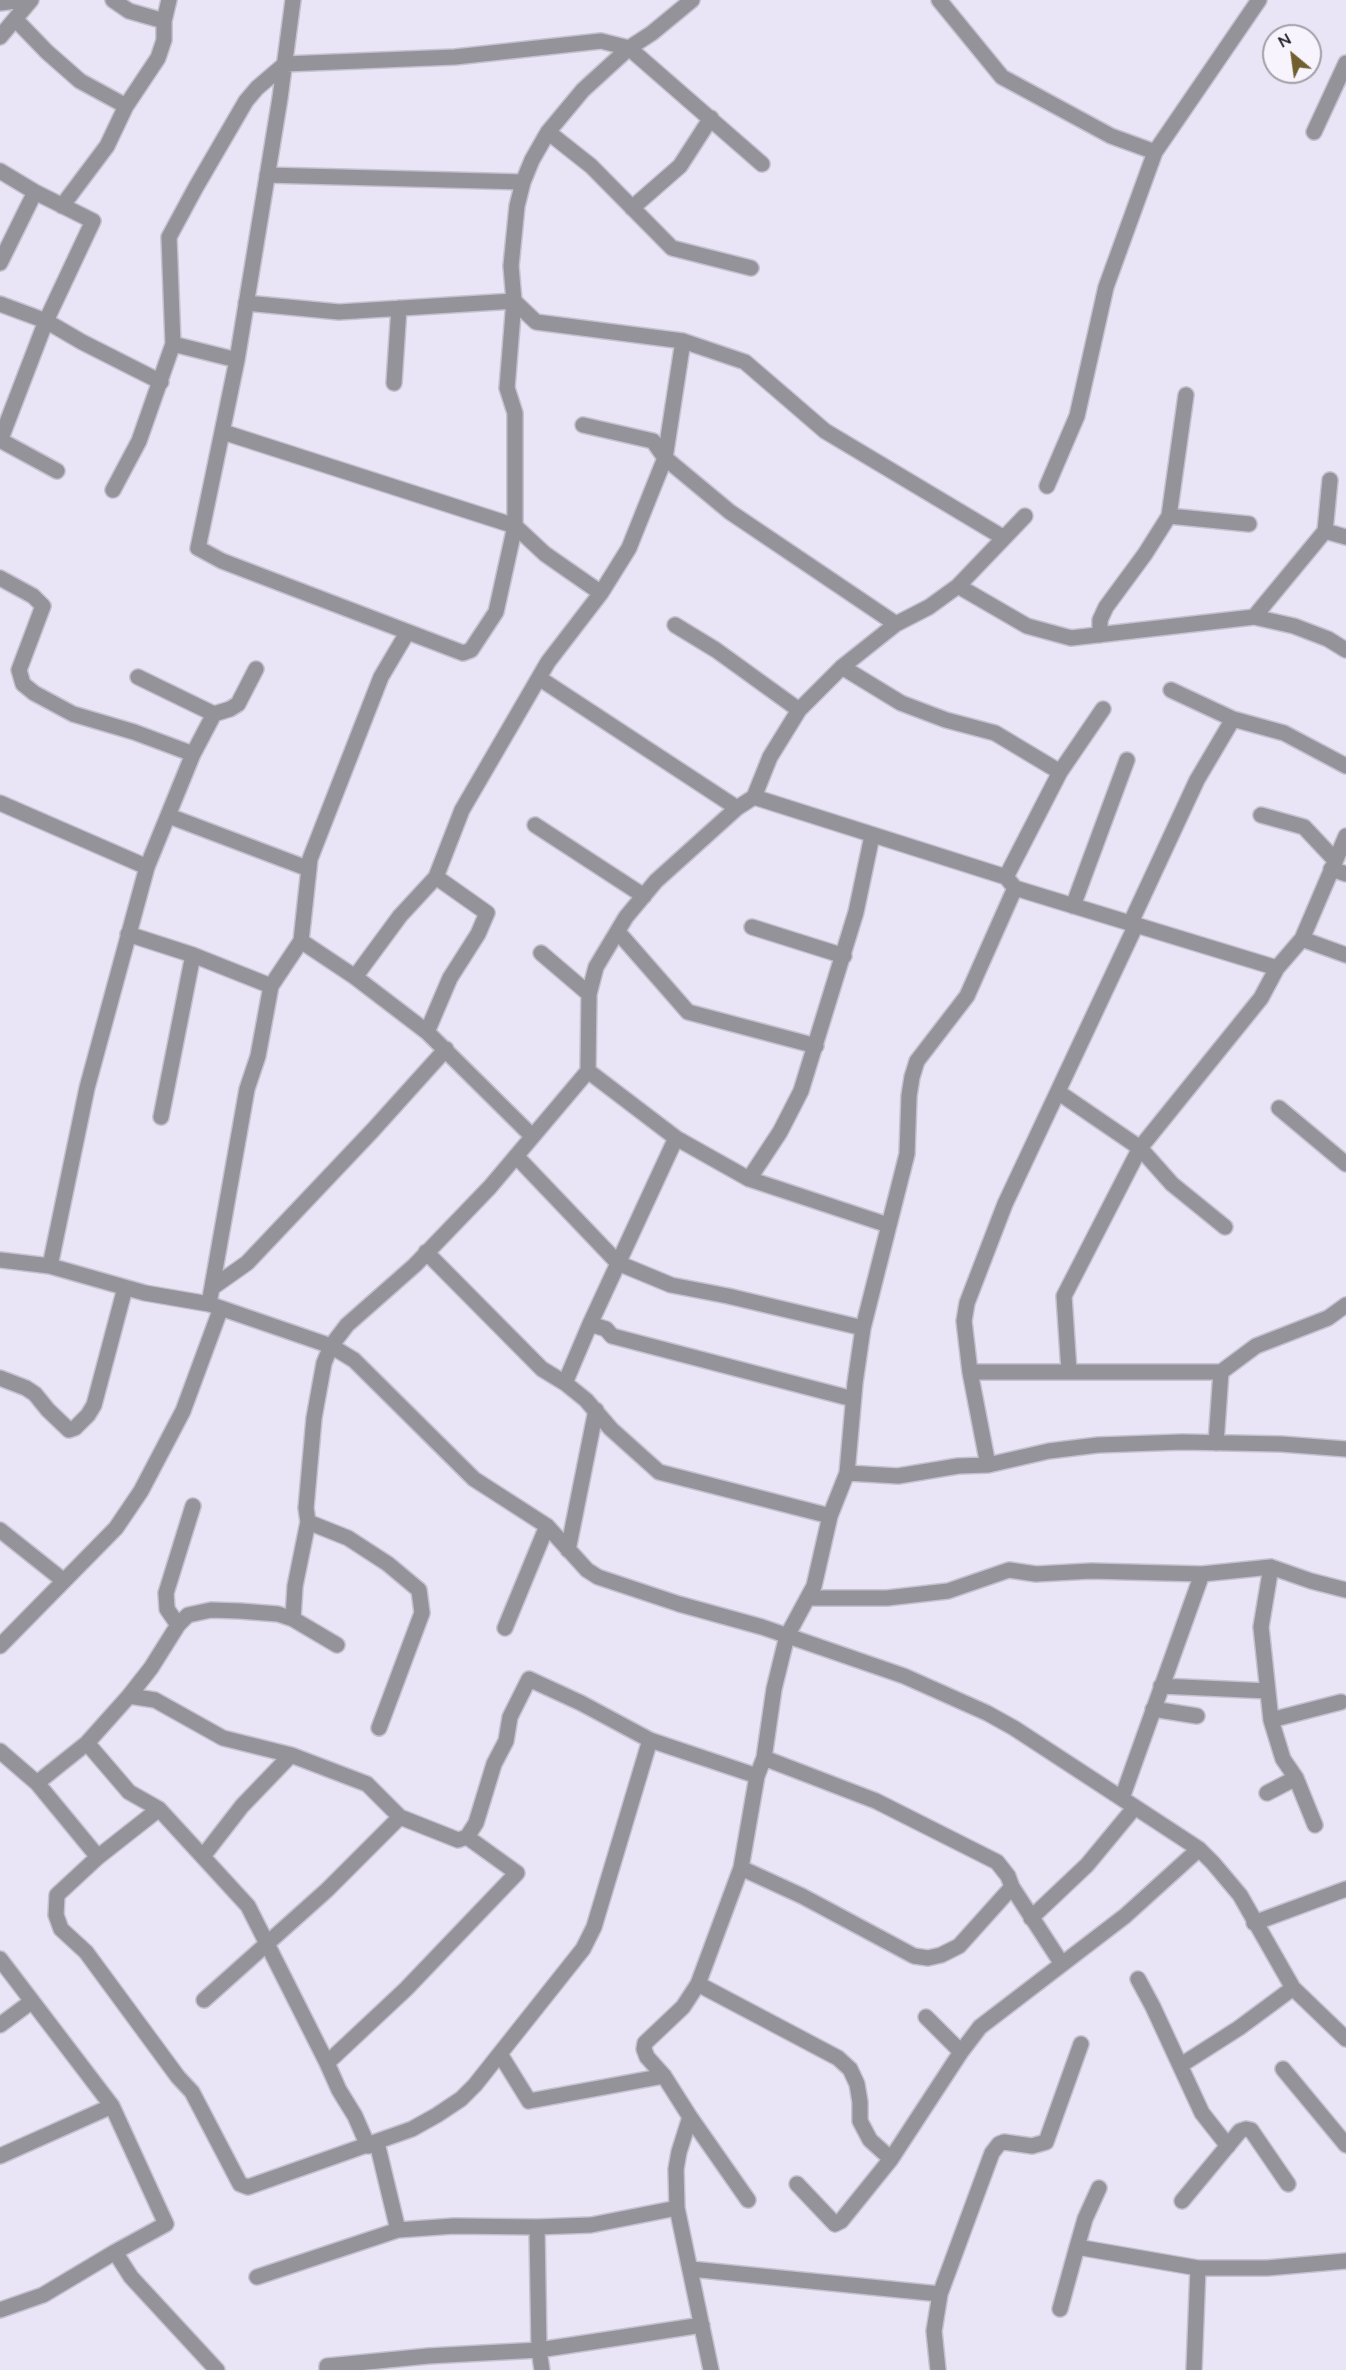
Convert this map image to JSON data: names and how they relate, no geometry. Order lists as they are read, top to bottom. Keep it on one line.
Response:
{"north":"top left"}
